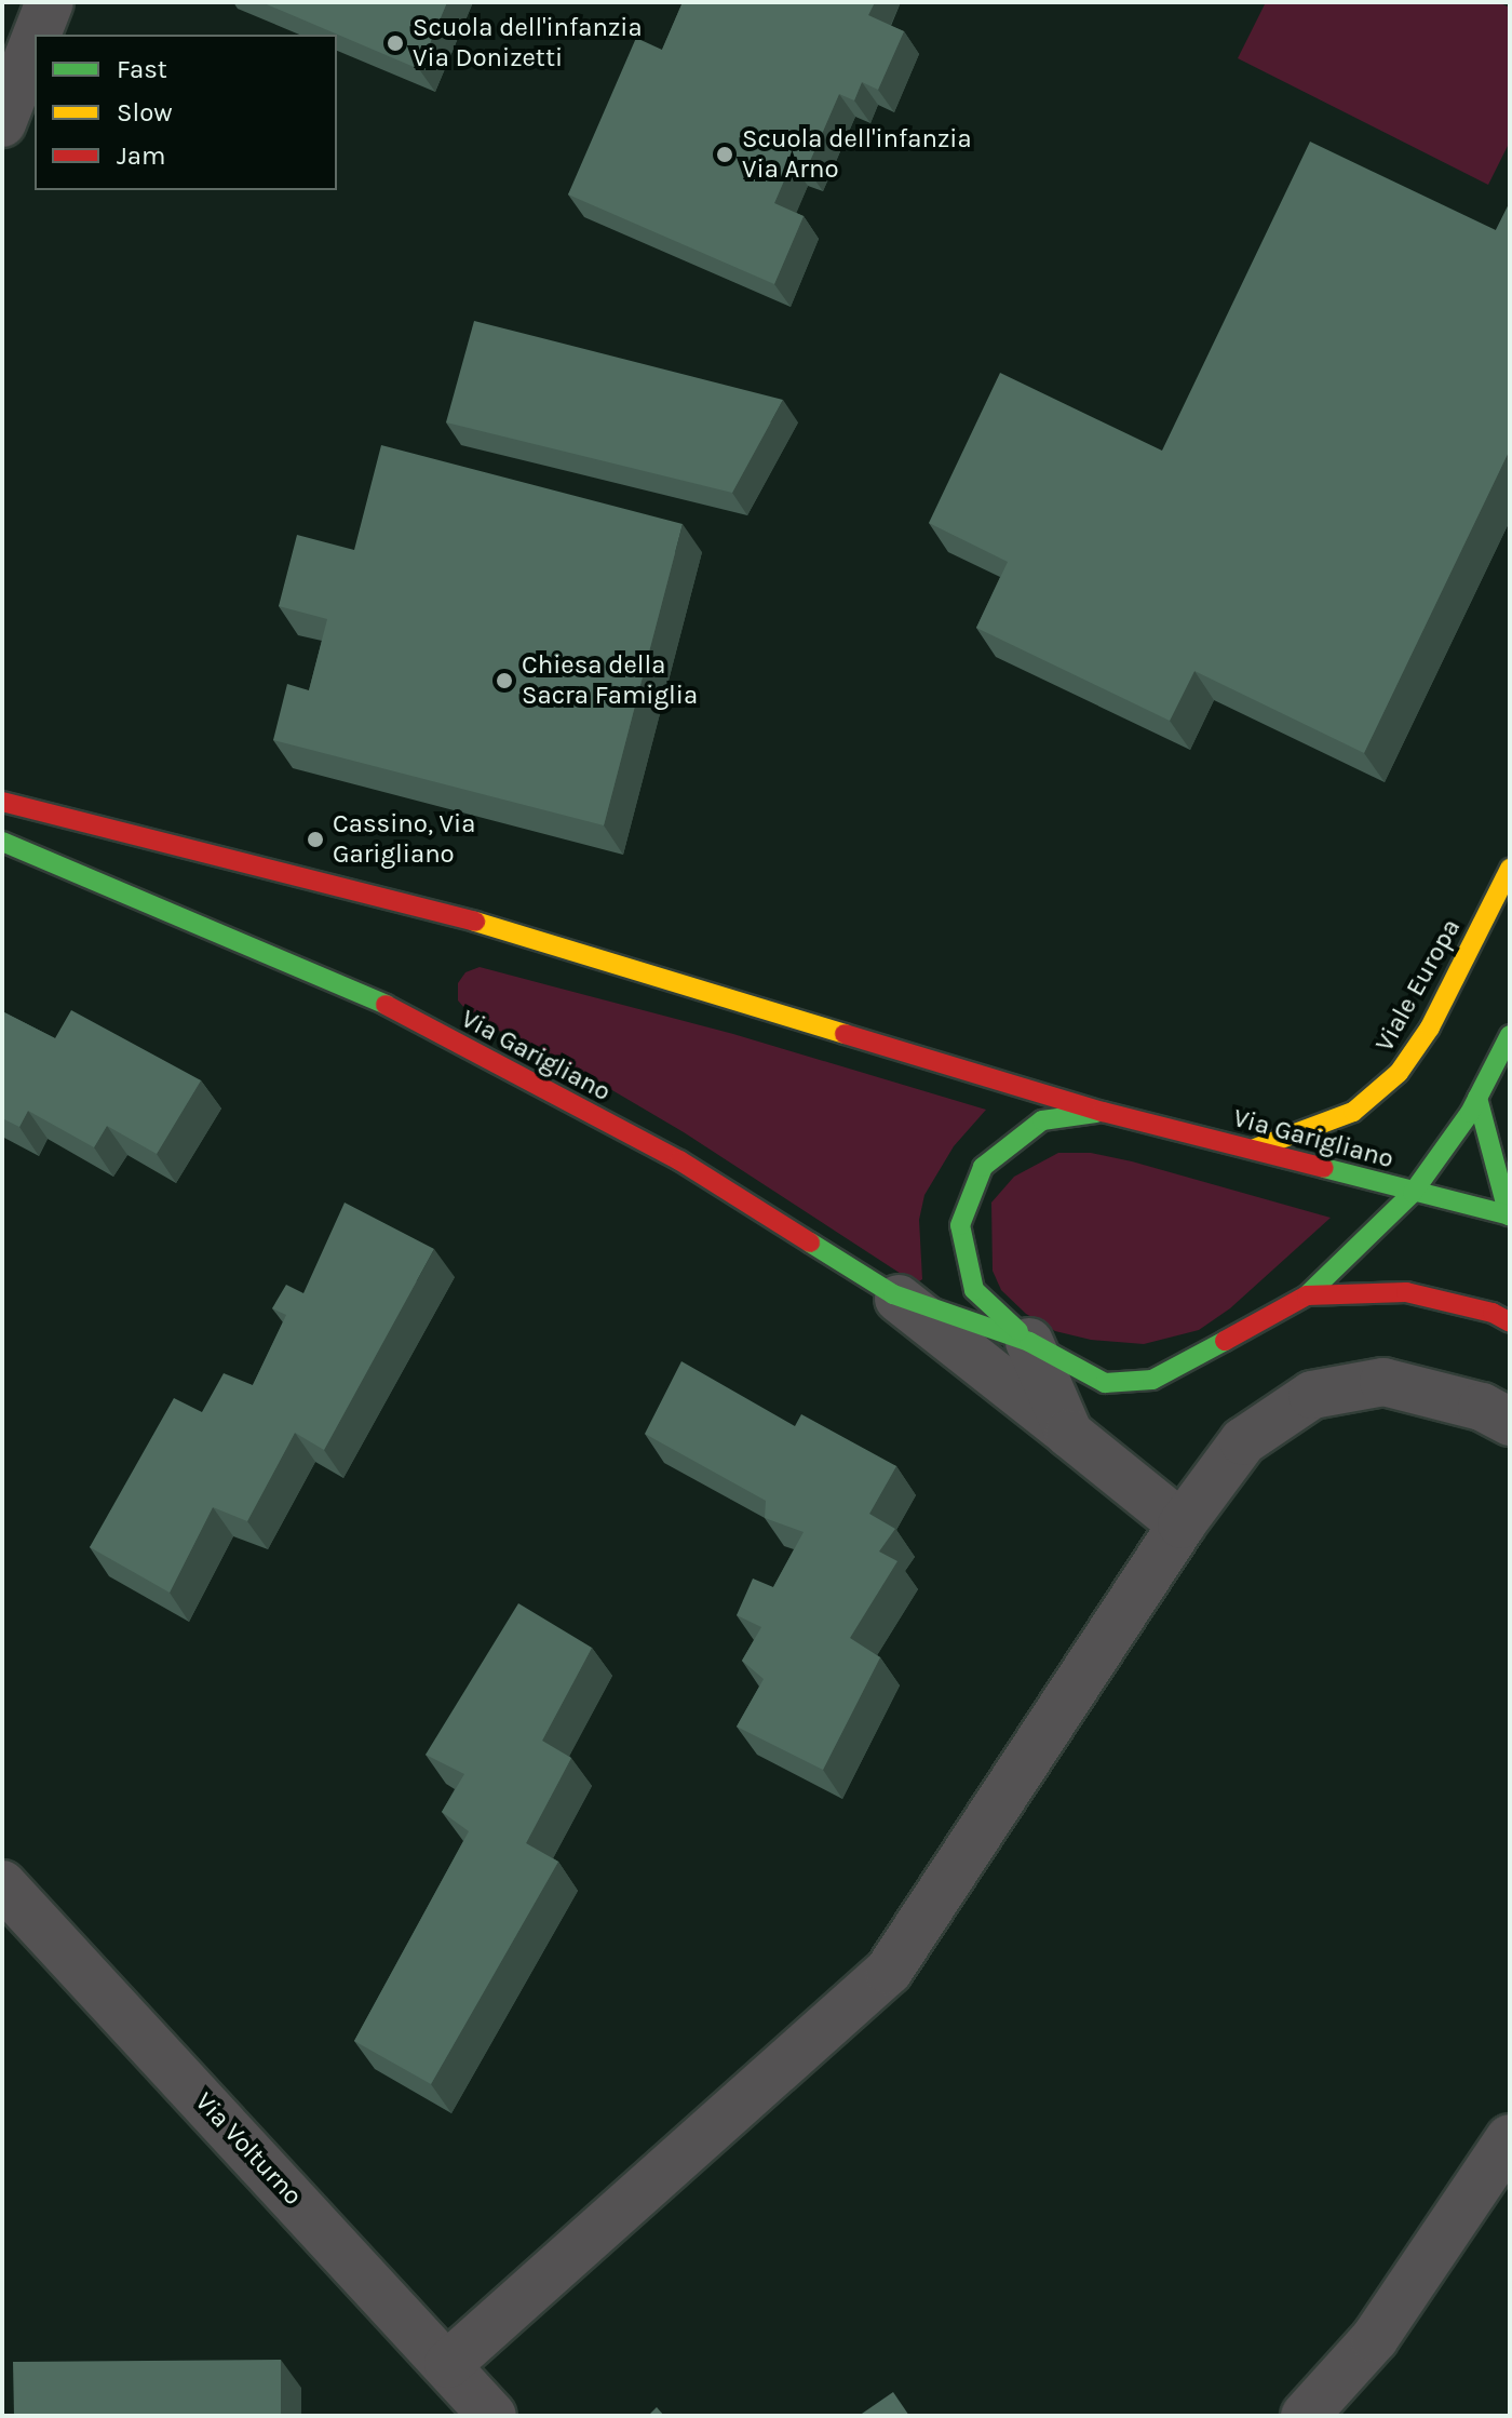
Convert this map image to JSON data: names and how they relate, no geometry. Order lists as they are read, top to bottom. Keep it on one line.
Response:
{"streets":{"main road":["Viale Europa","Via Garigliano"],"street":["Via Volturno"]},"crossings":[["Viale Europa","Via Garigliano"]],"places":["Scuola dell'infanzia Via Donizetti","Scuola dell'infanzia Via Arno","Chiesa della Sacra Famiglia","Cassino, Via Garigliano"],"legend":["Fast","Slow","Jam"]}
